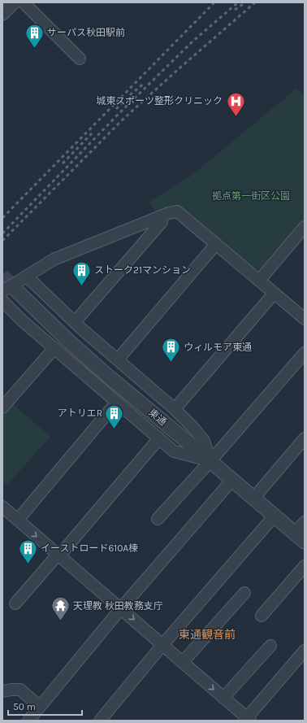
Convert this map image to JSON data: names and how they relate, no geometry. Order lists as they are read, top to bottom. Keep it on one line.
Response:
{"streets":{"street":["東通"]},"districts":["東通観音前"],"parks":["拠点第一街区公園"],"places":{"building":["サーパス秋田駅前","ストーク21マンション","ウィルモア東通","アトリエR","イーストロード610A棟"],"hospital":["城東スポーツ整形クリニック"],"temple":["天理教 秋田教務支庁"]},"scale_bar":"50 m"}
